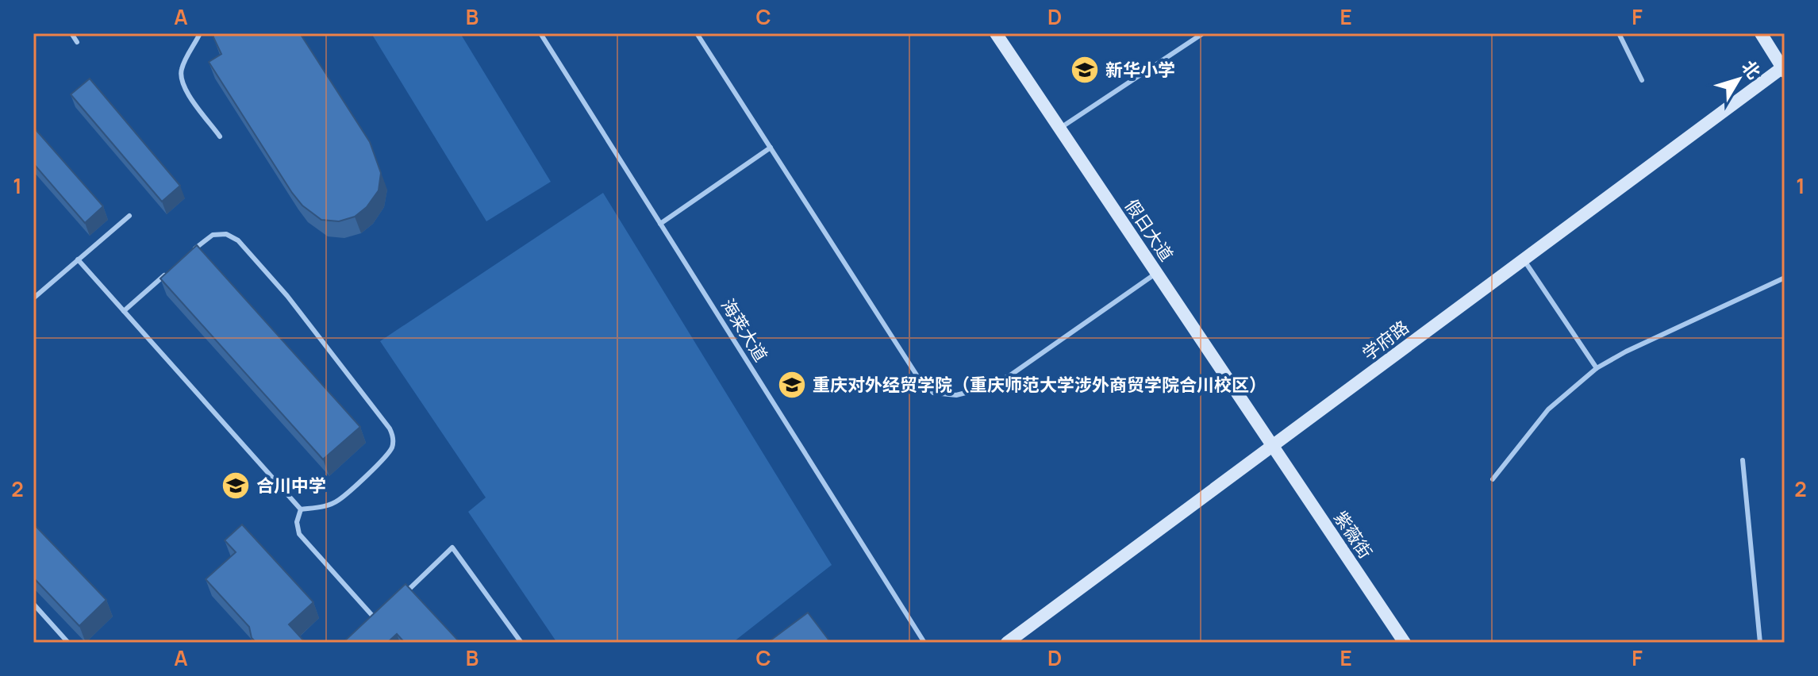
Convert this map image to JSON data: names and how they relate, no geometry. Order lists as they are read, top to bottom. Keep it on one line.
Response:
{"streets":{"main road":["假日大道","学府路","紫薇街"],"lane":["海莱大道"]},"crossings":[["假日大道","学府路"],["假日大道","紫薇街"],["学府路","紫薇街"]],"places":{"school or university":["新华小学","重庆对外经贸学院（重庆师范大学涉外商贸学院合川校区）","合川中学"]},"north":"top right","grid":{"columns":["A","B","C","D","E","F"],"rows":["1","2"]}}
